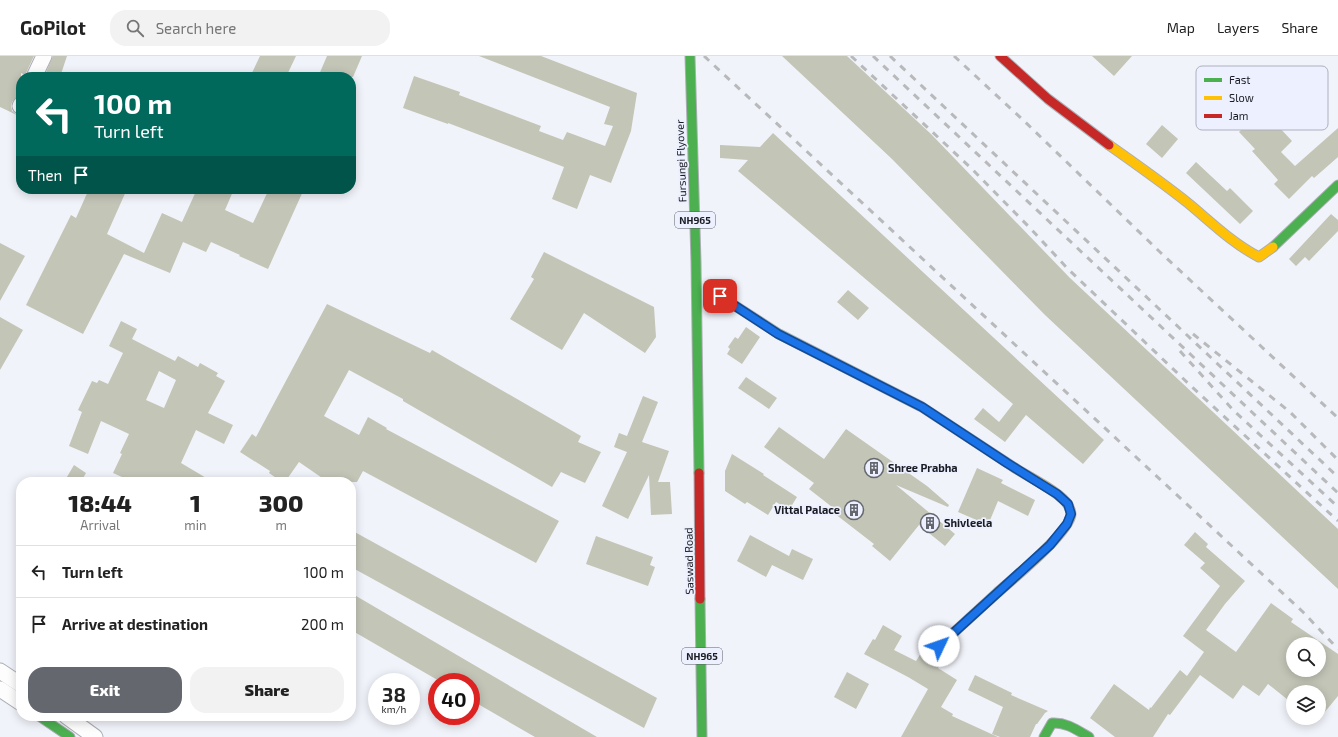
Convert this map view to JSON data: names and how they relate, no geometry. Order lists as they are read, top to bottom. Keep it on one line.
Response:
{"streets":{"main road":["Fursungi Flyover","NH965","Saswad Road"]},"crossings":[["Fursungi Flyover","Saswad Road"]],"places":{"building":["Shree Prabha","Vittal Palace","Shivleela"]},"legend":["Fast","Slow","Jam"],"page":{"header":"GoPilot","search":"Search here","nav":["Map","Layers","Share"],"turn":["100 m","Turn left"],"then":"Then","eta":["18:44","Arrival","1","min","300","m"],"list":[{"name":"Turn left","value":"100 m"},{"name":"Arrive at destination","value":"200 m"}],"buttons":["Exit","Share"],"speed":"38 km/h","limit":"40"}}
